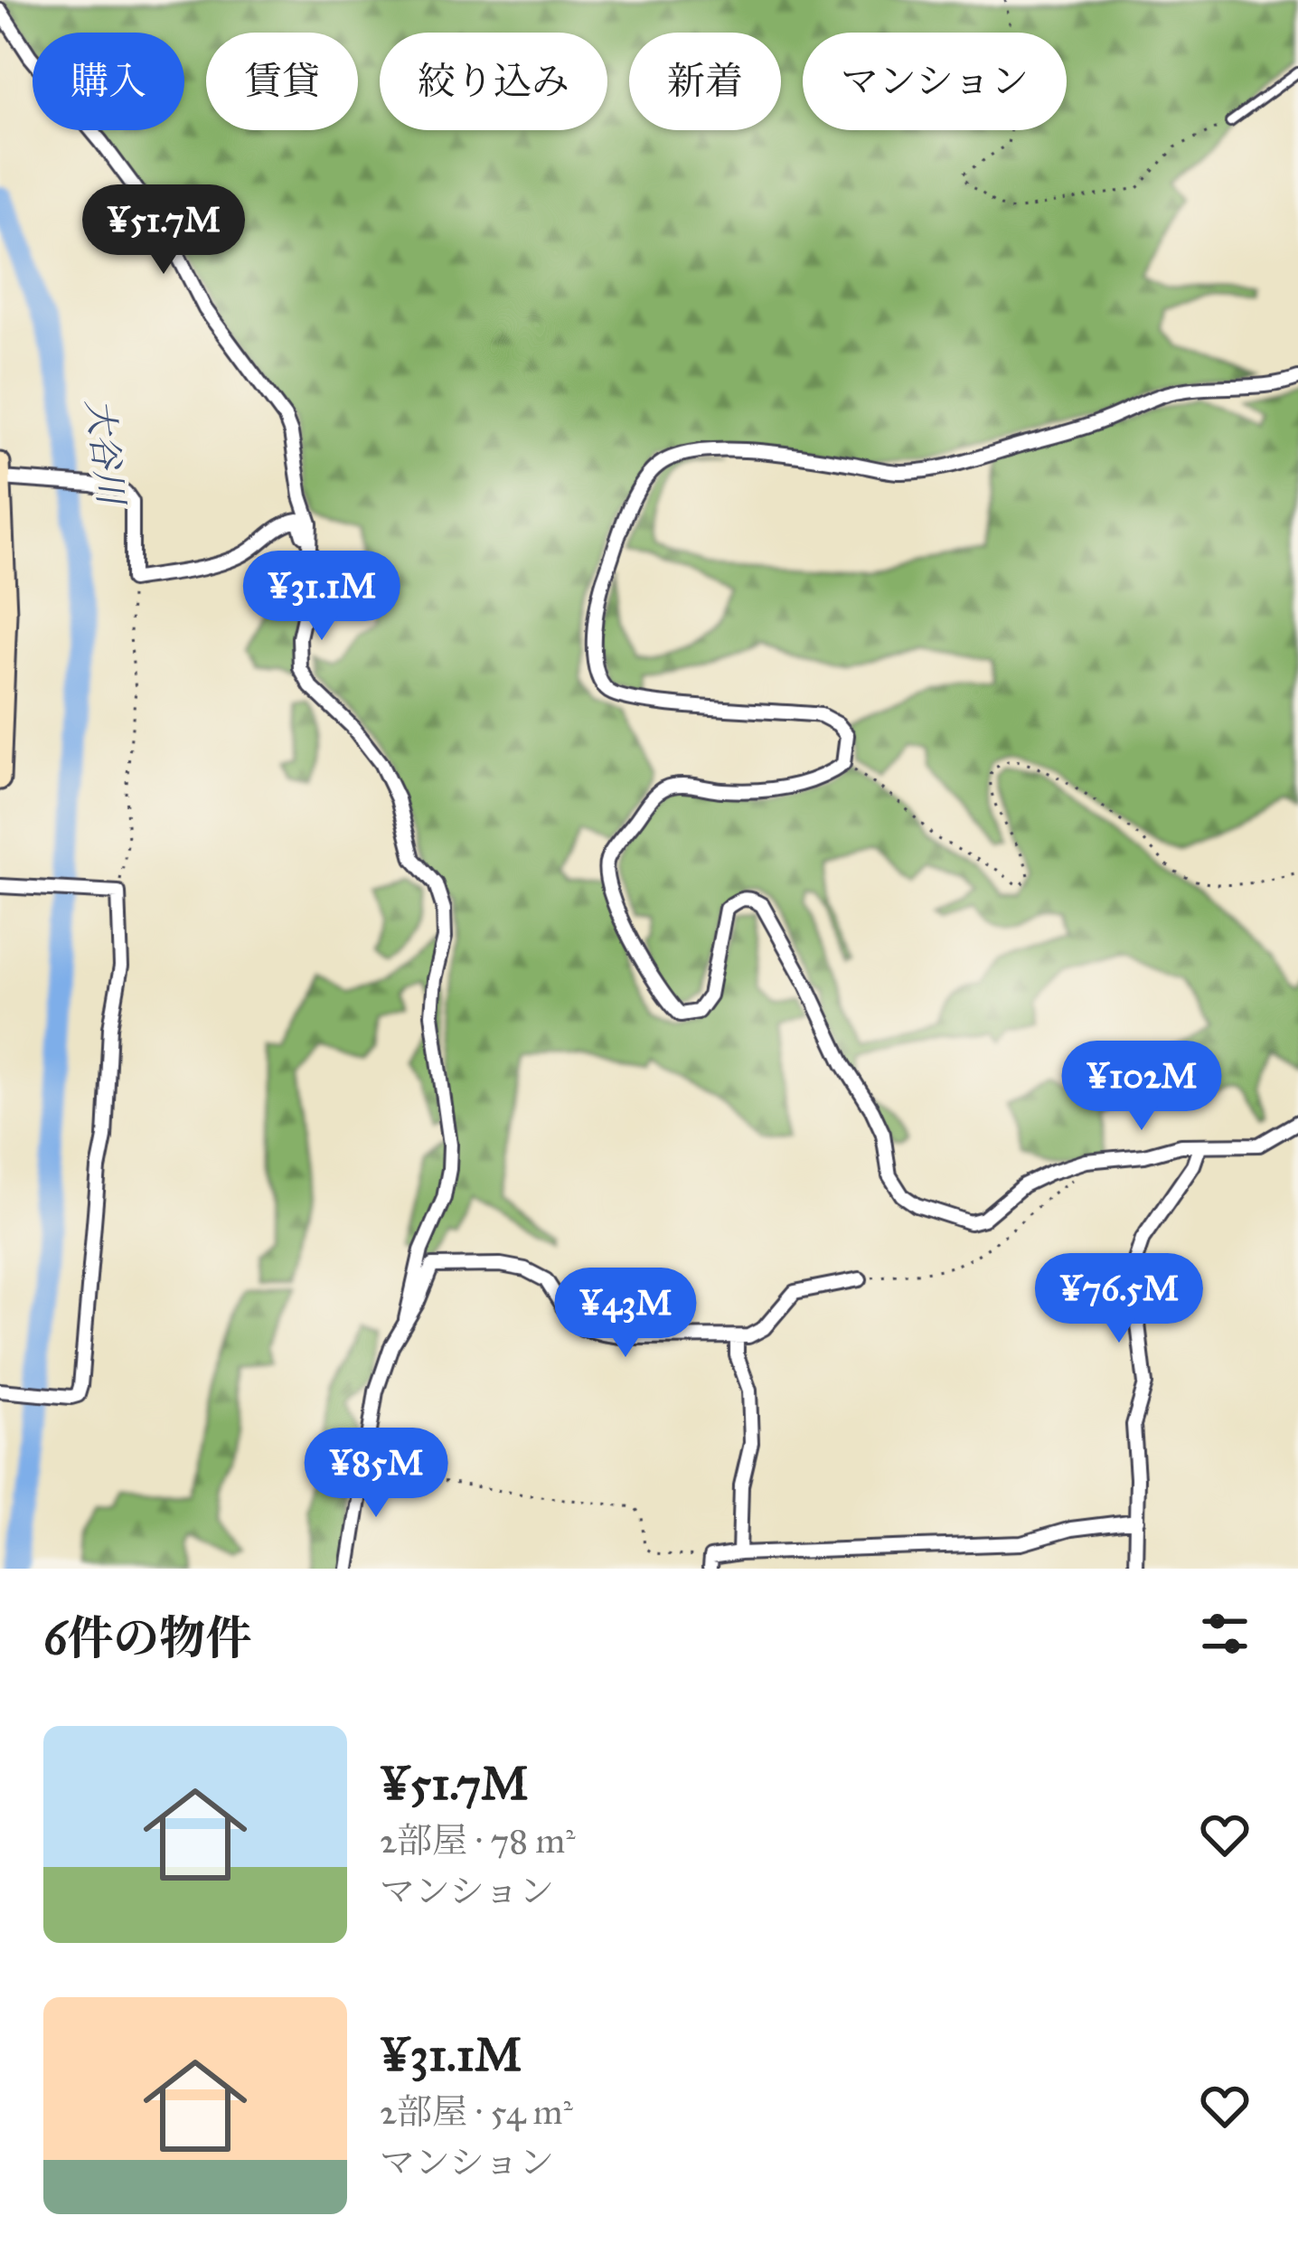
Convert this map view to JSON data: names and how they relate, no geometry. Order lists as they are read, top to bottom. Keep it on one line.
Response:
{"water":["大谷川"],"page":{"chip":["購入","賃貸","絞り込み","新着","マンション"],"price":["¥51.7M","¥31.1M","¥102M","¥76.5M","¥43M","¥85M"],"heading":"6件の物件","list":[{"name":"¥51.7M","note":"2部屋 · 78 m² · マンション"},{"name":"¥31.1M","note":"2部屋 · 54 m² · マンション"}]}}
